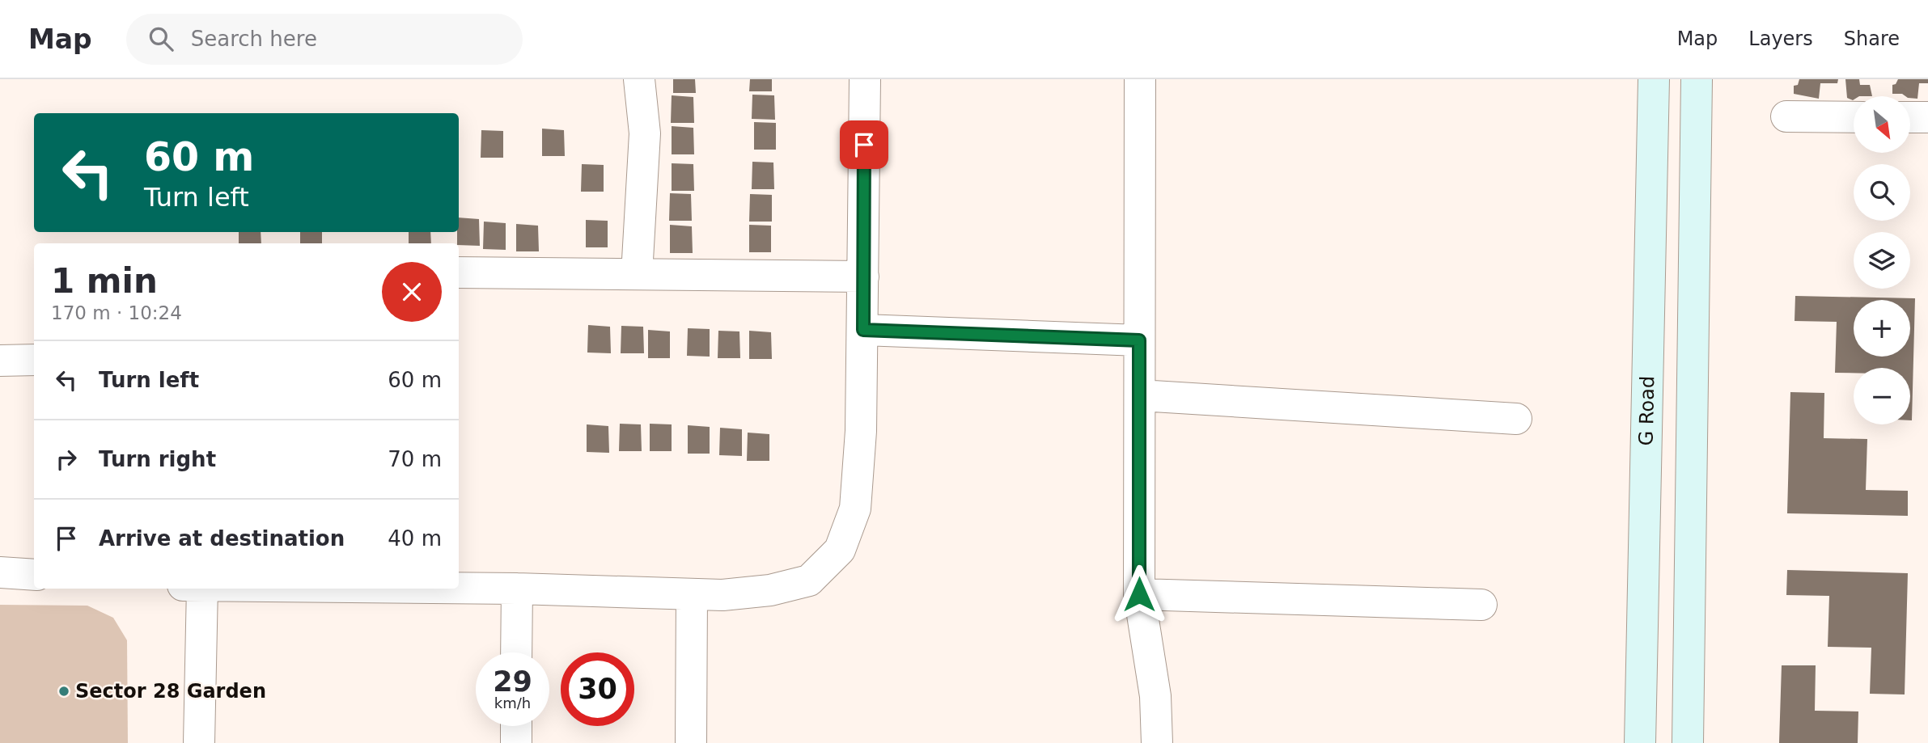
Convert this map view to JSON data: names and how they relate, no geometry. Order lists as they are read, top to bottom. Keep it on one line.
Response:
{"streets":{"street":["G Road"]},"places":["Sector 28 Garden"],"north":"bottom right","page":{"header":"Map","search":"Search here","nav":["Map","Layers","Share"],"map_buttons":["+","−"],"turn":["60 m","Turn left"],"heading":["1 min","170 m · 10:24"],"list":[{"name":"Turn left","value":"60 m"},{"name":"Turn right","value":"70 m"},{"name":"Arrive at destination","value":"40 m"}],"speed":"29 km/h","limit":"30"}}
